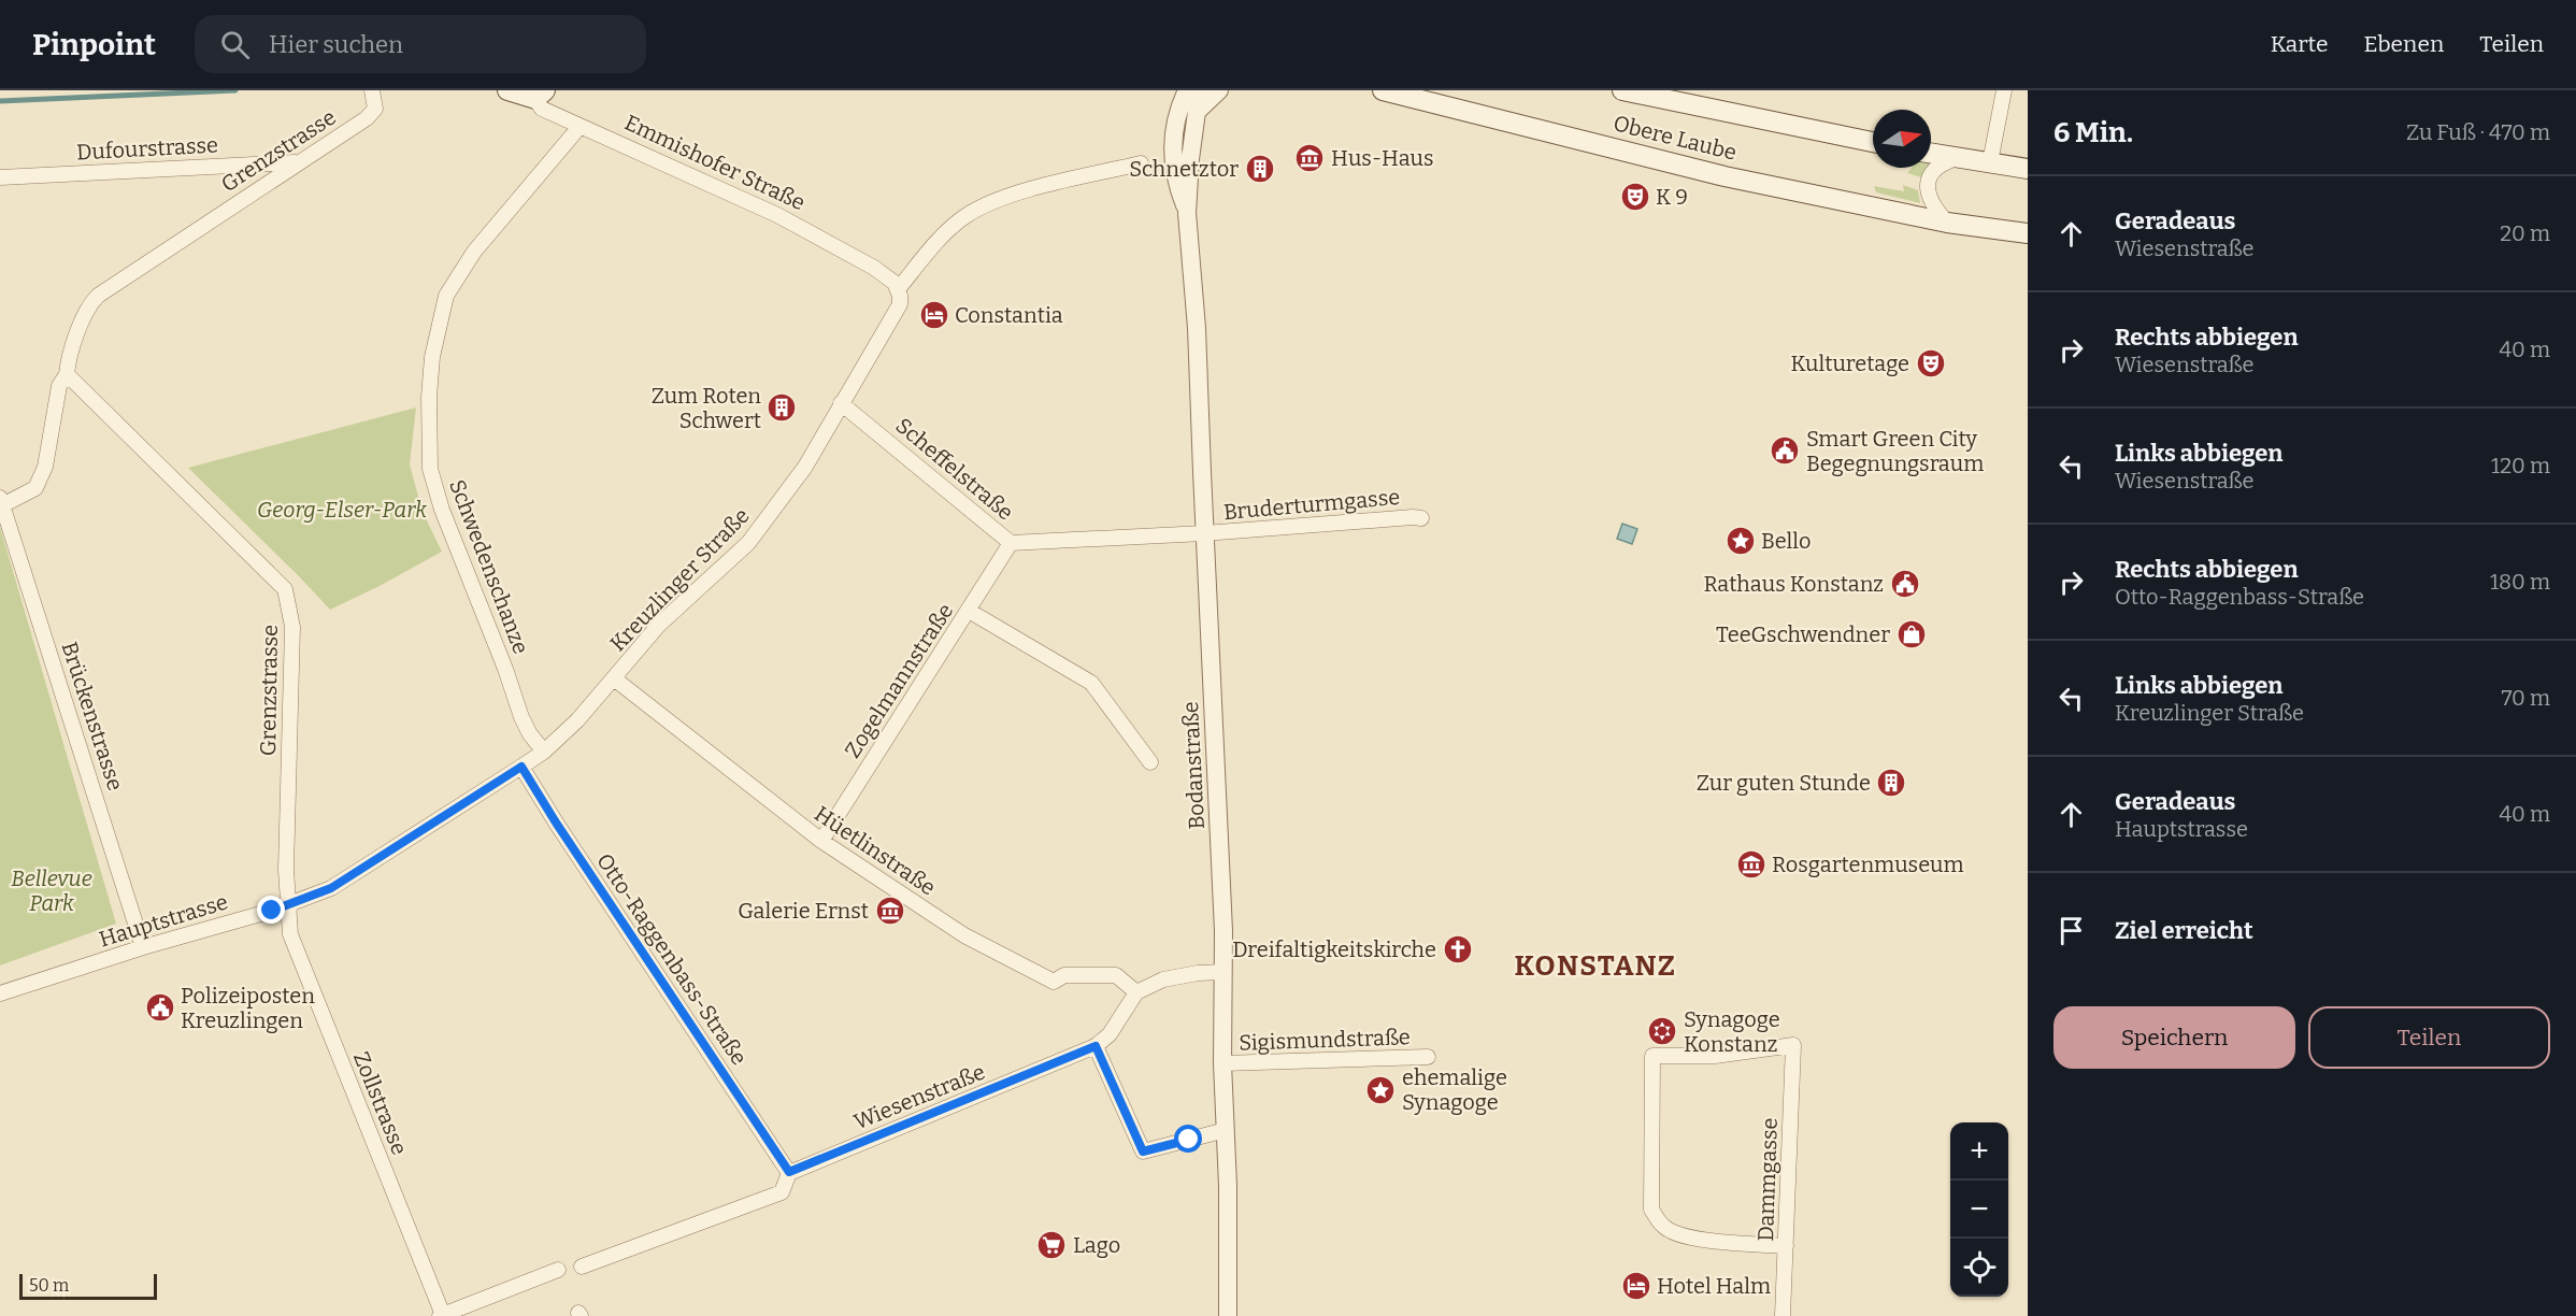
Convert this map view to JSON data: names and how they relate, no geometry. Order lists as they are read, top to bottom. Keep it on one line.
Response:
{"streets":{"main road":["Obere Laube","Emmishofer Straße"],"street":["Dufourstrasse","Grenzstrasse","Scheffelstraße","Bruderturmgasse","Schwedenschanze","Kreuzlinger Straße","Zogelmannstraße","Brückenstrasse","Bodanstraße","Hüetlinstraße","Hauptstrasse","Otto-Raggenbass-Straße","Sigismundstraße","Wiesenstraße","Zollstrasse","Dammgasse"]},"crossings":[["Dufourstrasse","Grenzstrasse"],["Grenzstrasse","Brückenstrasse"],["Grenzstrasse","Hauptstrasse"],["Grenzstrasse","Zollstrasse"],["Emmishofer Straße","Schwedenschanze"],["Emmishofer Straße","Kreuzlinger Straße"],["Scheffelstraße","Bruderturmgasse"],["Scheffelstraße","Kreuzlinger Straße"],["Scheffelstraße","Zogelmannstraße"],["Scheffelstraße","Bodanstraße"],["Bruderturmgasse","Bodanstraße"],["Schwedenschanze","Kreuzlinger Straße"],["Kreuzlinger Straße","Hüetlinstraße"],["Kreuzlinger Straße","Hauptstrasse"],["Kreuzlinger Straße","Otto-Raggenbass-Straße"],["Zogelmannstraße","Hüetlinstraße"],["Brückenstrasse","Hauptstrasse"],["Bodanstraße","Sigismundstraße"],["Hauptstrasse","Zollstrasse"],["Otto-Raggenbass-Straße","Wiesenstraße"]],"districts":["KONSTANZ"],"parks":["Georg-Elser-Park","Bellevue Park"],"places":{"museum":["Hus-Haus","Rosgartenmuseum","Galerie Ernst"],"building":["Schnetztor","Zum Roten Schwert","Zur guten Stunde"],"theatre":["K 9","Kulturetage"],"hotel":["Constantia","Hotel Halm"],"public building":["Smart Green City Begegnungsraum","Rathaus Konstanz","Polizeiposten Kreuzlingen"],"place":["Bello","ehemalige Synagoge"],"shop":["TeeGschwendner"],"church":["Dreifaltigkeitskirche"],"synagogue":["Synagoge Konstanz"],"supermarket":["Lago"]},"scale_bar":"50 m","north":"right","page":{"header":"Pinpoint","search":"Hier suchen","nav":["Karte","Ebenen","Teilen"],"heading":["6 Min.","Zu Fuß · 470 m"],"list":[["Geradeaus","Wiesenstraße","20 m"],["Rechts abbiegen","Wiesenstraße","40 m"],["Links abbiegen","Wiesenstraße","120 m"],["Rechts abbiegen","Otto-Raggenbass-Straße","180 m"],["Links abbiegen","Kreuzlinger Straße","70 m"],["Geradeaus","Hauptstrasse","40 m"],"Ziel erreicht"],"buttons":["Speichern","Teilen"],"map_buttons":["+","−"],"scale":"50 m"}}
